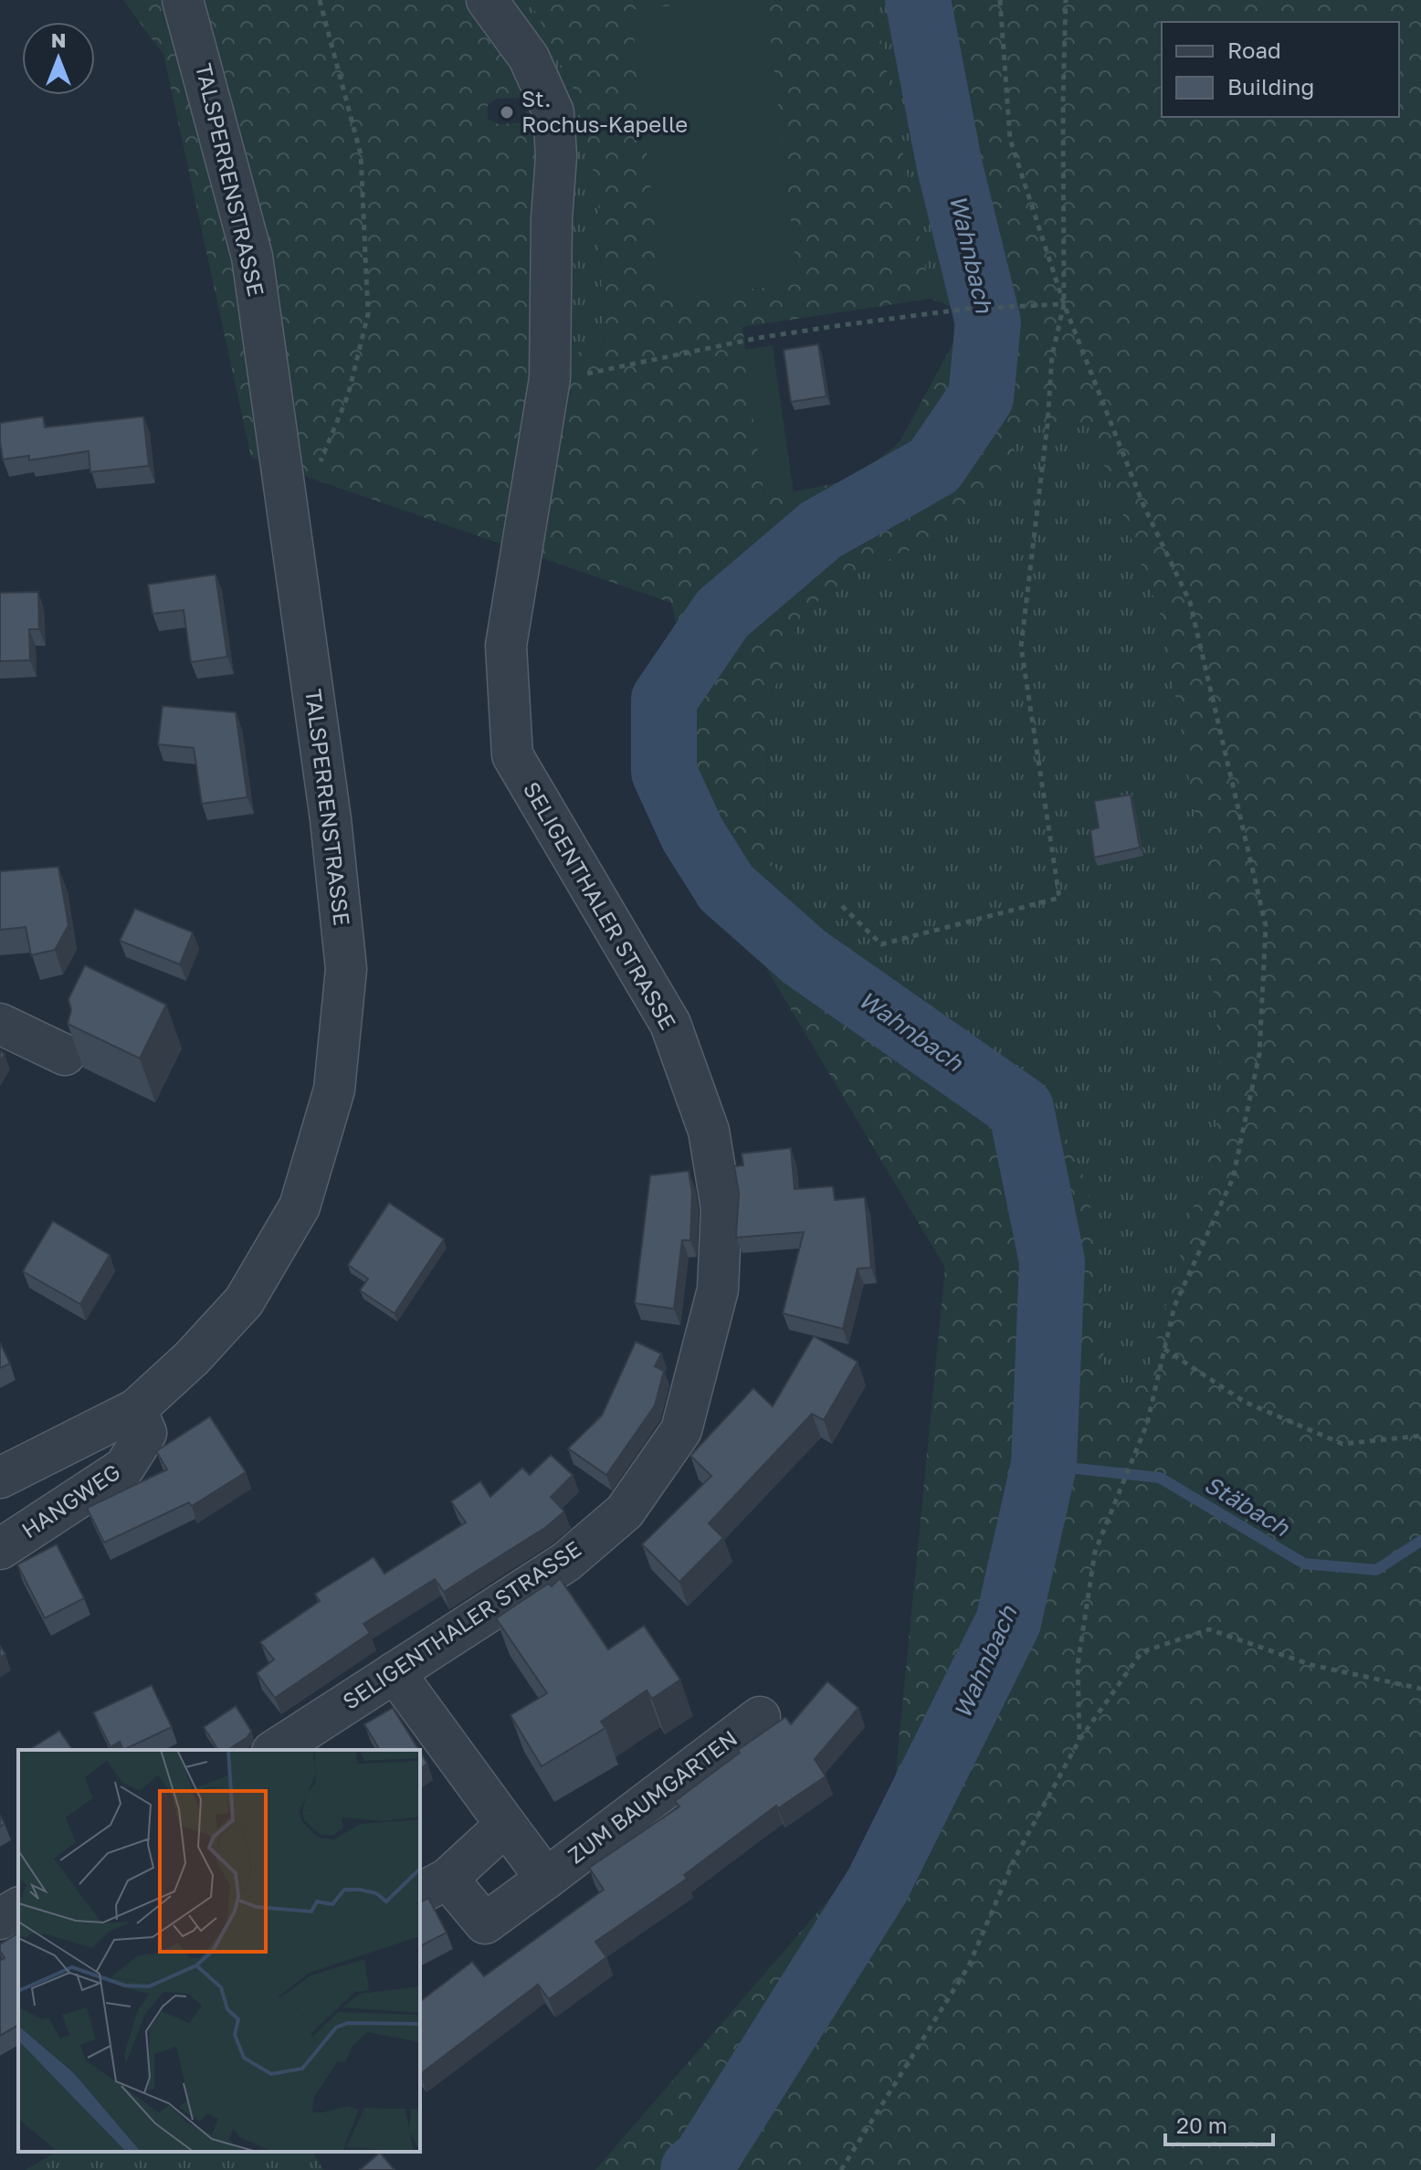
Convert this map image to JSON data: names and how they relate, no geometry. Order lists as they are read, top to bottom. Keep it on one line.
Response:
{"streets":{"street":["TALSPERRENSTRASSE","SELIGENTHALER STRASSE","HANGWEG","ZUM BAUMGARTEN"]},"crossings":[["TALSPERRENSTRASSE","HANGWEG"],["SELIGENTHALER STRASSE","ZUM BAUMGARTEN"]],"water":["Wahnbach","Stäbach"],"places":["St. Rochus-Kapelle"],"legend":["Road","Building"],"scale_bar":"20 m","north":"top"}
